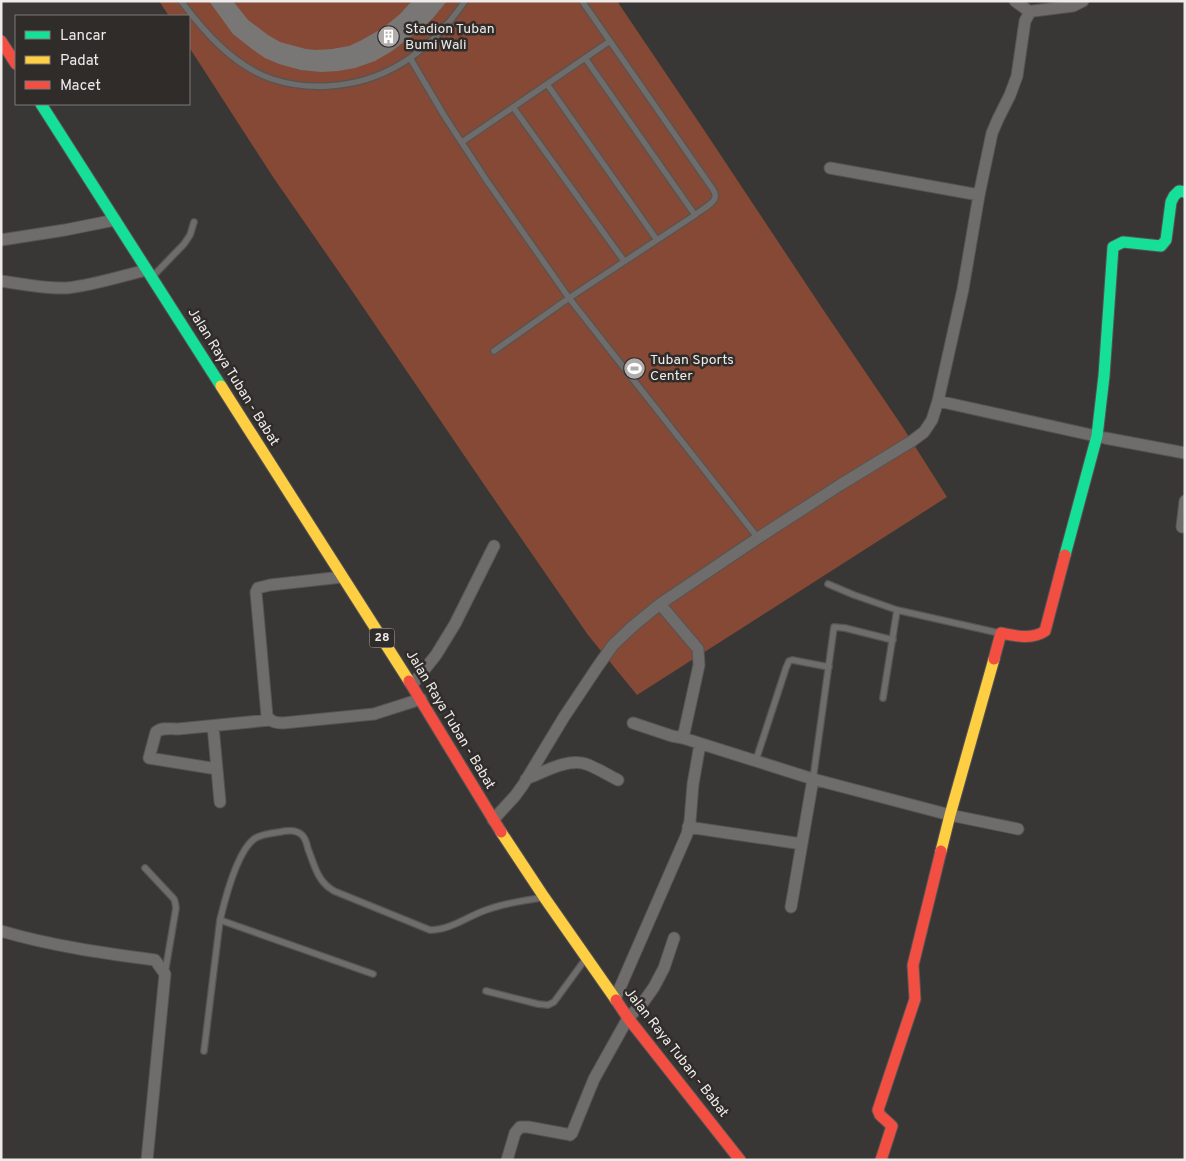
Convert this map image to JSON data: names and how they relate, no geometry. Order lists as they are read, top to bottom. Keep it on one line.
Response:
{"streets":{"main road":["Jalan Raya Tuban - Babat","28"]},"places":{"building":["Stadion Tuban Bumi Wali"],"sports":["Tuban Sports Center"]},"legend":["Lancar","Padat","Macet"]}
